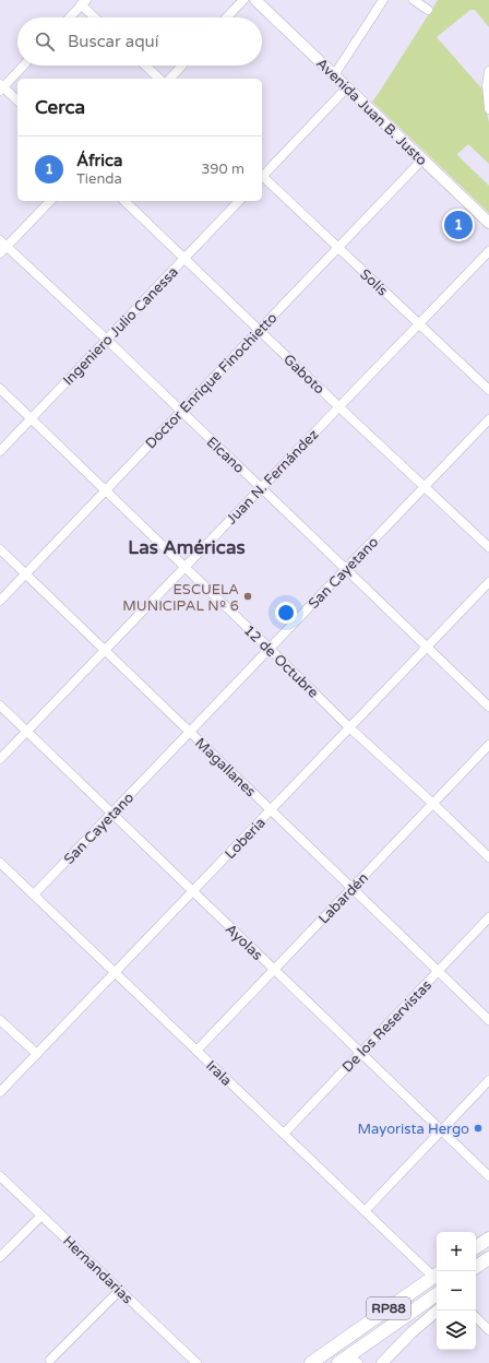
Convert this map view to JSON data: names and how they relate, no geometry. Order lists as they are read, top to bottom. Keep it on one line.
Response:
{"streets":{"highway":["RP88"],"main road":["Avenida Juan B. Justo"],"street":["Solís","Ingeniero Julio Canessa","Gaboto","Doctor Enrique Finochietto","Elcano","Juan N. Fernández","San Cayetano","12 de Octubre","Magallanes","Loberia","Labardén","Ayolas","De los Reservistas","Irala","Hernandarias"]},"crossings":[["Avenida Juan B. Justo","Doctor Enrique Finochietto"],["Solís","Doctor Enrique Finochietto"],["Solís","Juan N. Fernández"],["Ingeniero Julio Canessa","Gaboto"],["Ingeniero Julio Canessa","Elcano"],["Ingeniero Julio Canessa","12 de Octubre"],["Gaboto","Doctor Enrique Finochietto"],["Gaboto","Juan N. Fernández"],["Gaboto","San Cayetano"],["Doctor Enrique Finochietto","Elcano"],["Doctor Enrique Finochietto","12 de Octubre"],["Doctor Enrique Finochietto","Magallanes"],["Elcano","Juan N. Fernández"],["Elcano","San Cayetano"],["Elcano","Loberia"],["Juan N. Fernández","12 de Octubre"],["Juan N. Fernández","Magallanes"],["Juan N. Fernández","Ayolas"],["San Cayetano","12 de Octubre"],["San Cayetano","Magallanes"],["San Cayetano","Ayolas"],["San Cayetano","Irala"],["12 de Octubre","Loberia"],["12 de Octubre","Labardén"],["Magallanes","Loberia"],["Magallanes","Labardén"],["Magallanes","De los Reservistas"],["Loberia","Ayolas"],["Loberia","Irala"],["Labardén","Ayolas"],["Labardén","Irala"],["Ayolas","De los Reservistas"],["De los Reservistas","Irala"]],"districts":["Las Américas"],"places":["ESCUELA MUNICIPAL Nº 6","Mayorista Hergo"],"page":{"search":"Buscar aquí","heading":"Cerca","list":[{"mark":"1","name":"África","note":"Tienda","value":"390 m"}],"pins":"1","map_buttons":["+","−"]}}
